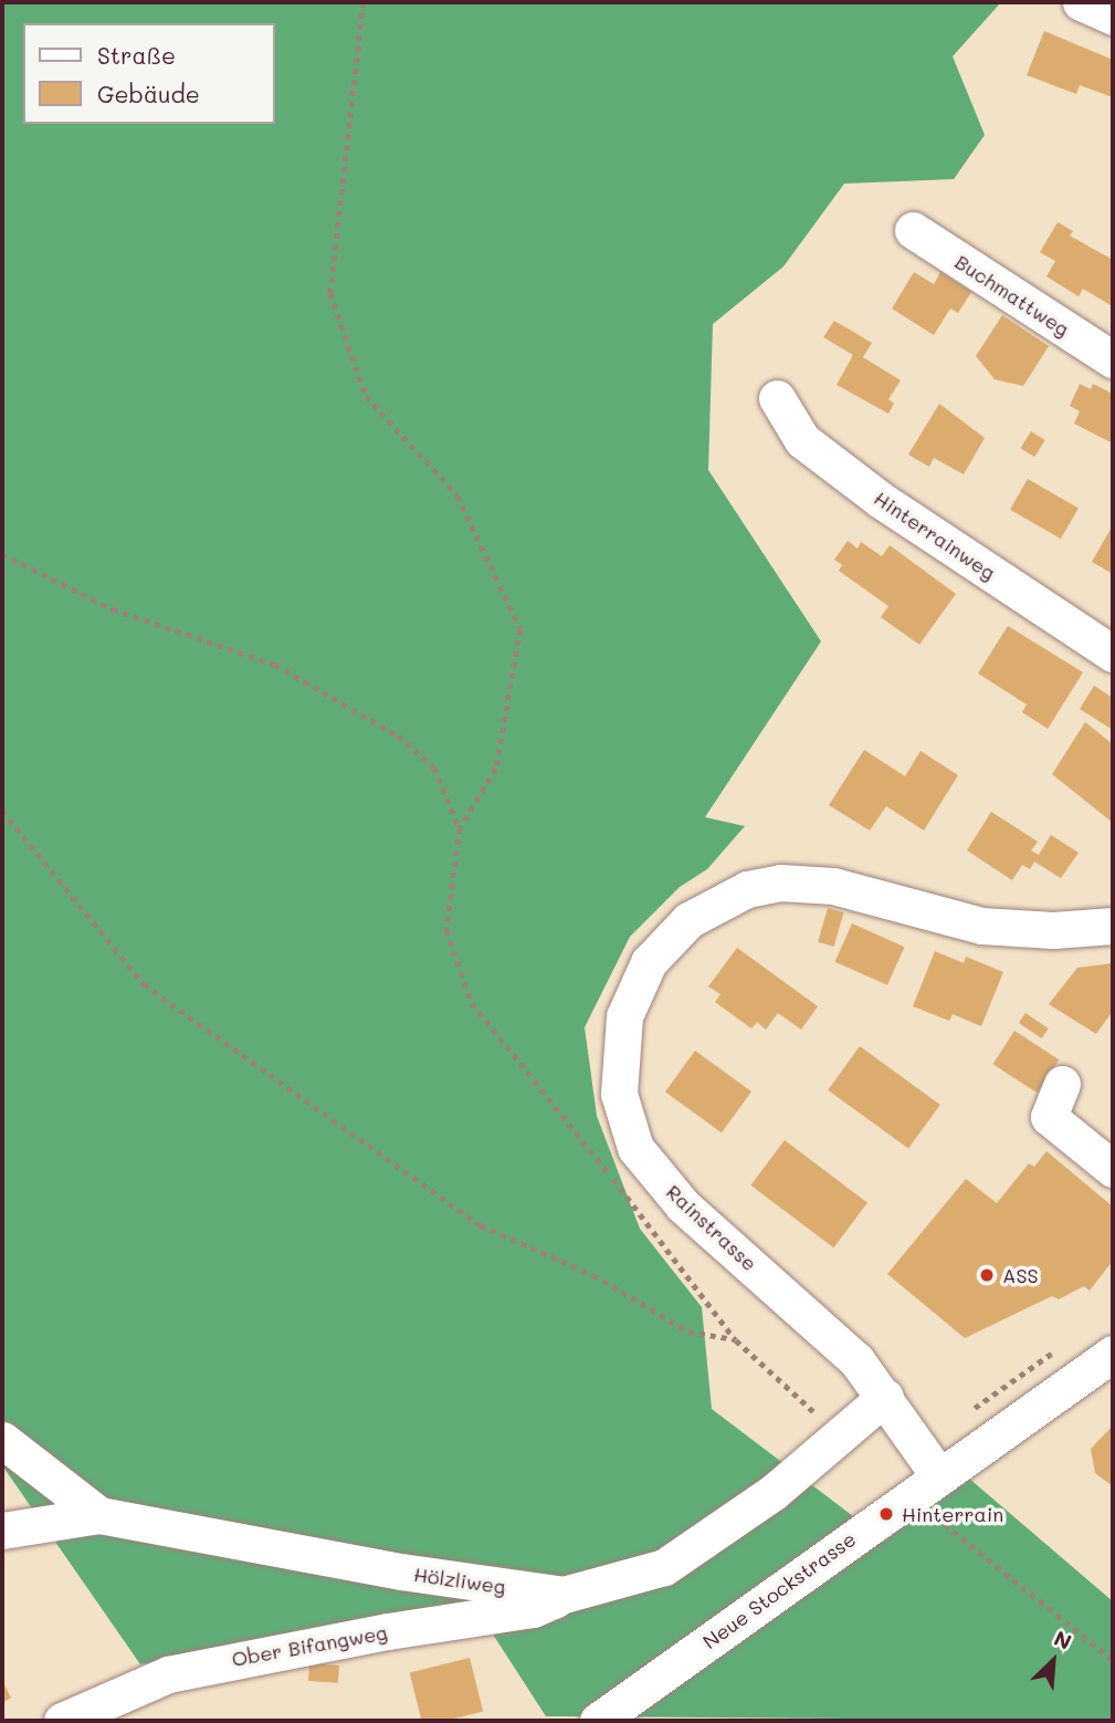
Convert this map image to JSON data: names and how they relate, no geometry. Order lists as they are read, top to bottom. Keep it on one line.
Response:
{"streets":{"street":["Buchmattweg","Hinterrainweg","Rainstrasse","Hölzliweg","Neue Stockstrasse","Ober Bifangweg"]},"crossings":[["Rainstrasse","Hölzliweg"],["Rainstrasse","Neue Stockstrasse"],["Hölzliweg","Ober Bifangweg"]],"places":["ASS","Hinterrain"],"legend":["Straße","Gebäude"],"north":"top right"}
